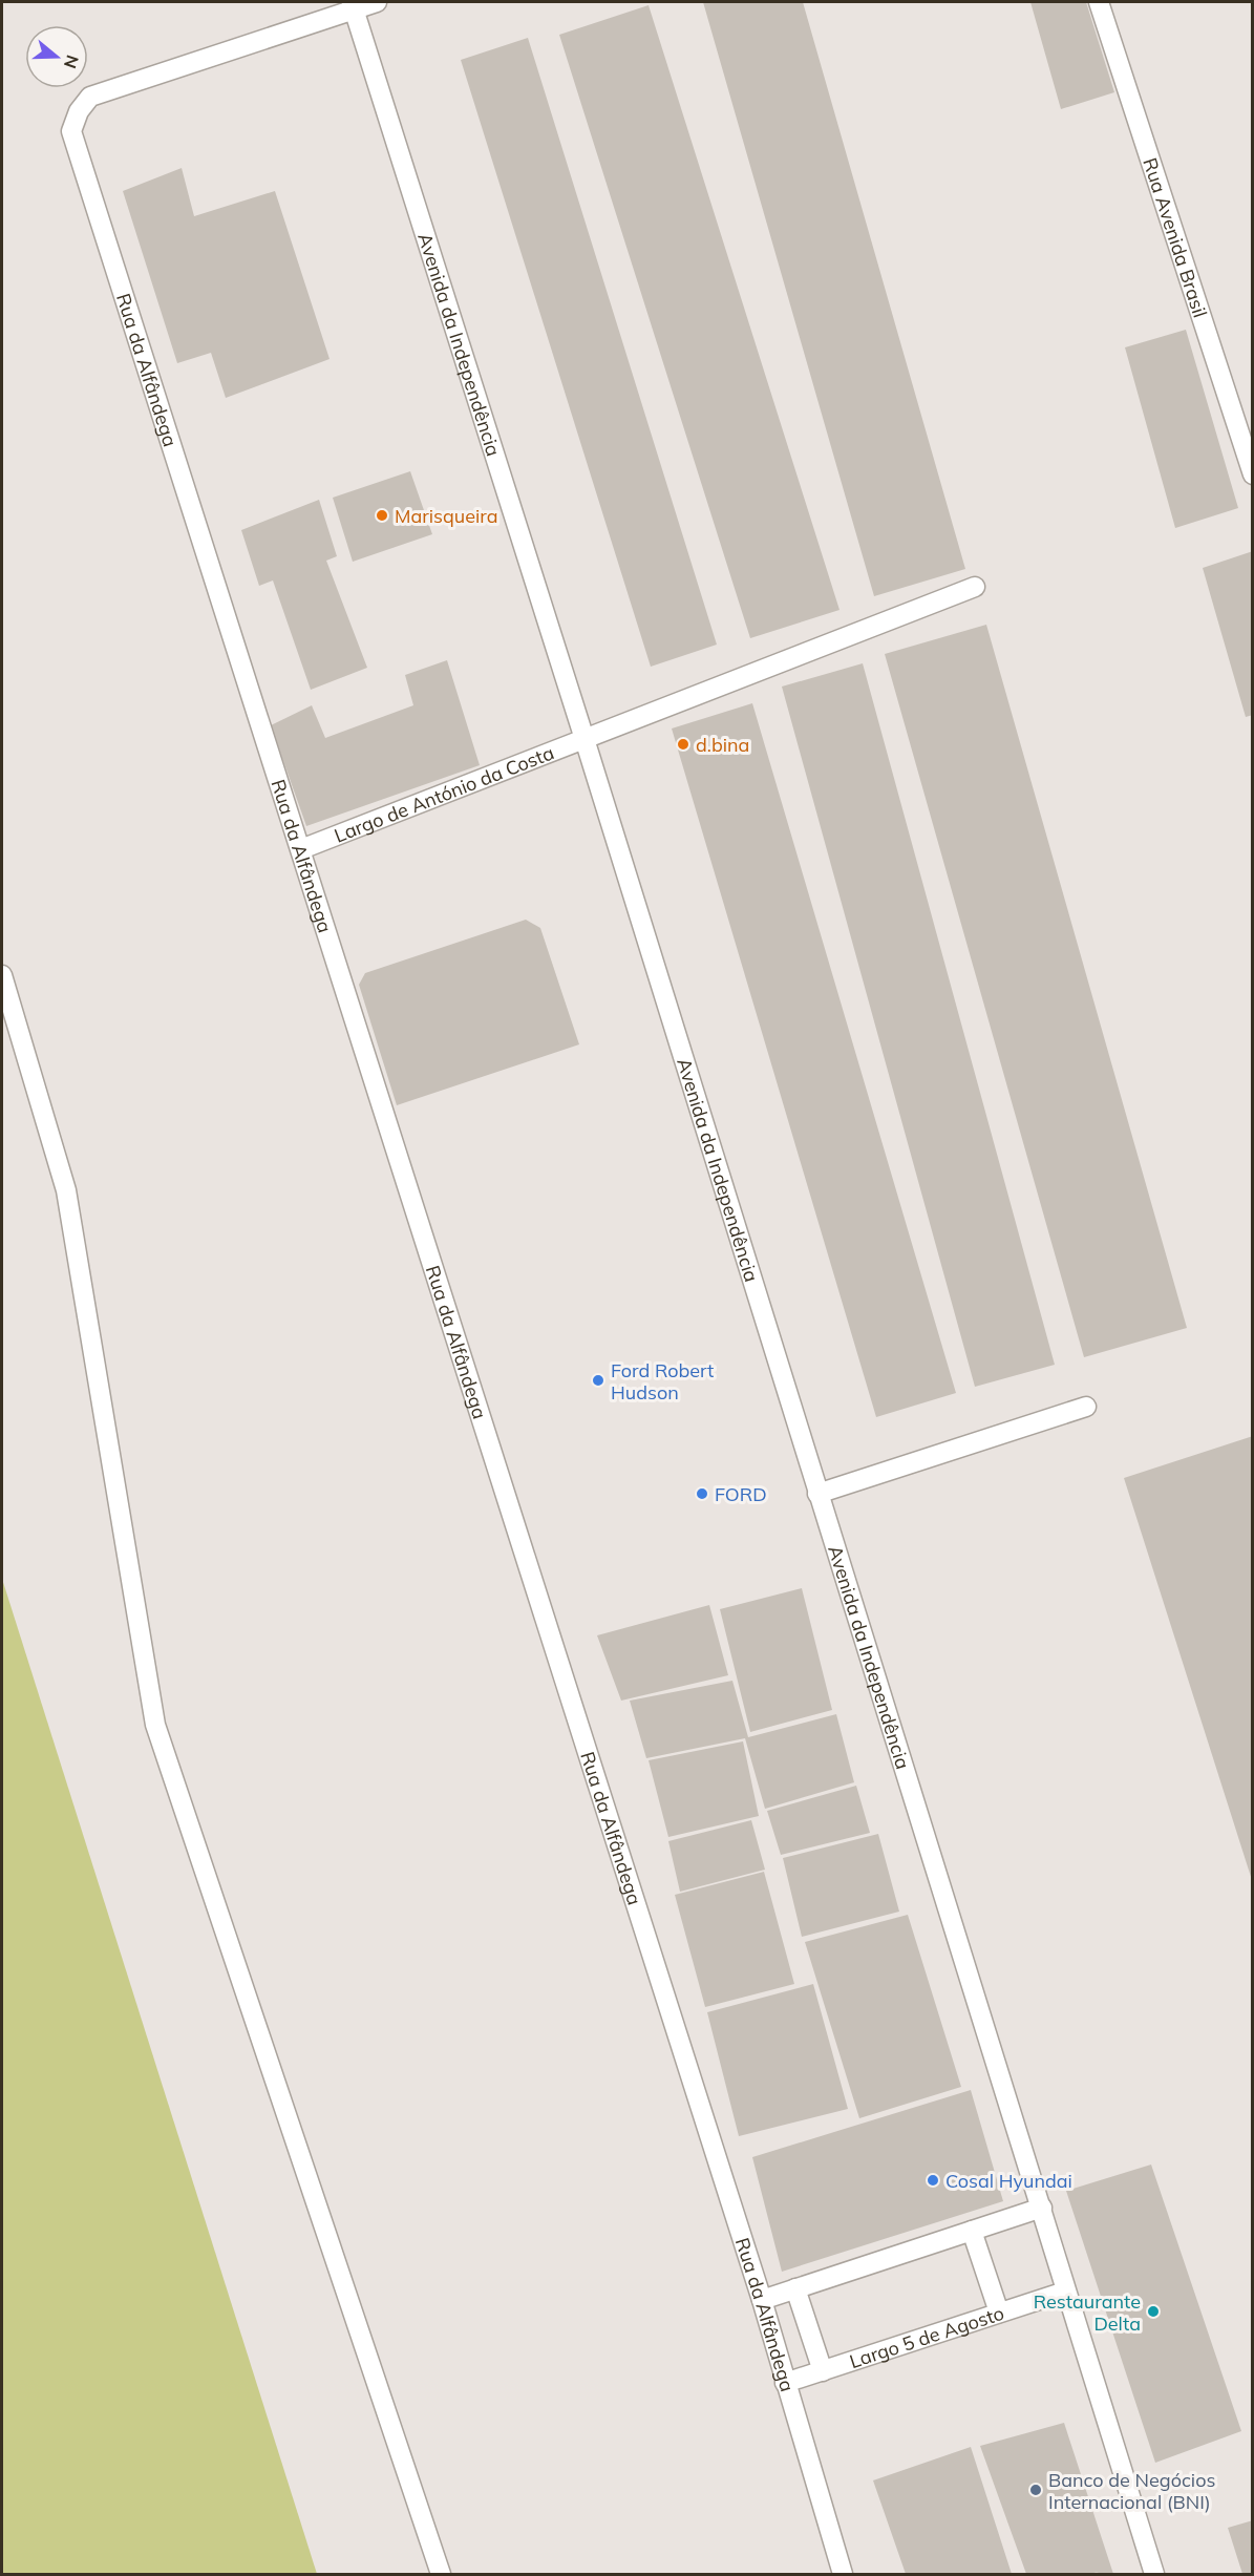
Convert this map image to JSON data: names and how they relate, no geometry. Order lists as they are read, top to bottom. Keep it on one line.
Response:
{"streets":{"street":["Rua Avenida Brasil","Avenida da Independência","Rua da Alfândega","Largo de António da Costa","Largo 5 de Agosto"]},"crossings":[["Avenida da Independência","Rua da Alfândega"],["Avenida da Independência","Largo de António da Costa"],["Rua da Alfândega","Largo de António da Costa"]],"places":["Marisqueira","d.bina","Ford Robert Hudson","FORD","Cosal Hyundai","Restaurante Delta","Banco de Negócios Internacional (BNI)"],"north":"right"}
